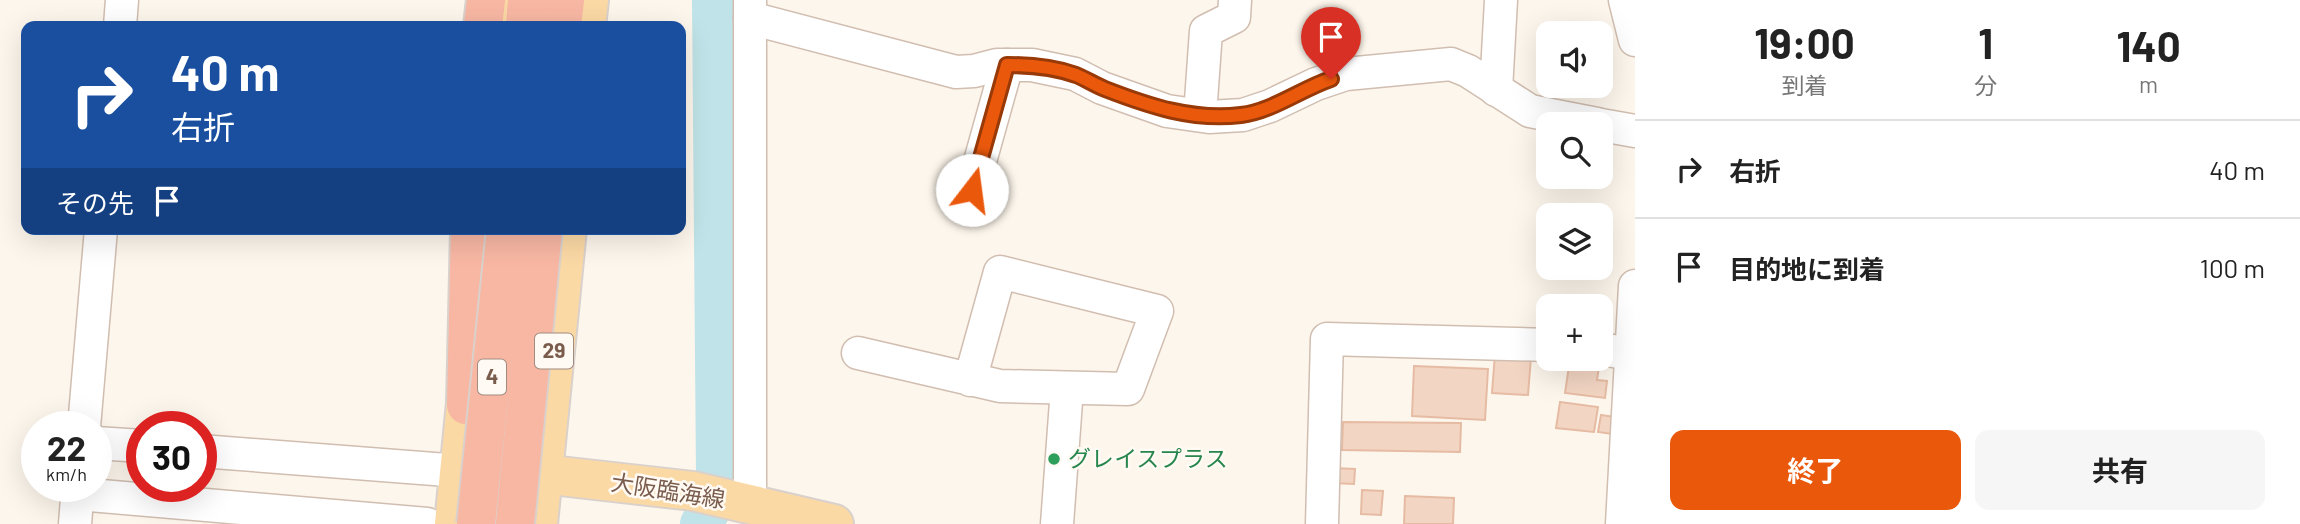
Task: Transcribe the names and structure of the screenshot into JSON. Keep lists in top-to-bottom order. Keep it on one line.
{"streets":{"highway":["4"],"main road":["29","大阪臨海線"]},"crossings":[["29","大阪臨海線"]],"places":["グレイスプラス"],"page":{"eta":["19:00","到着","1","分","140","m"],"map_buttons":"+","turn":["40 m","右折"],"list":[{"name":"右折","value":"40 m"},{"name":"目的地に到着","value":"100 m"}],"then":"その先","speed":"22 km/h","limit":"30","buttons":["終了","共有"]}}
